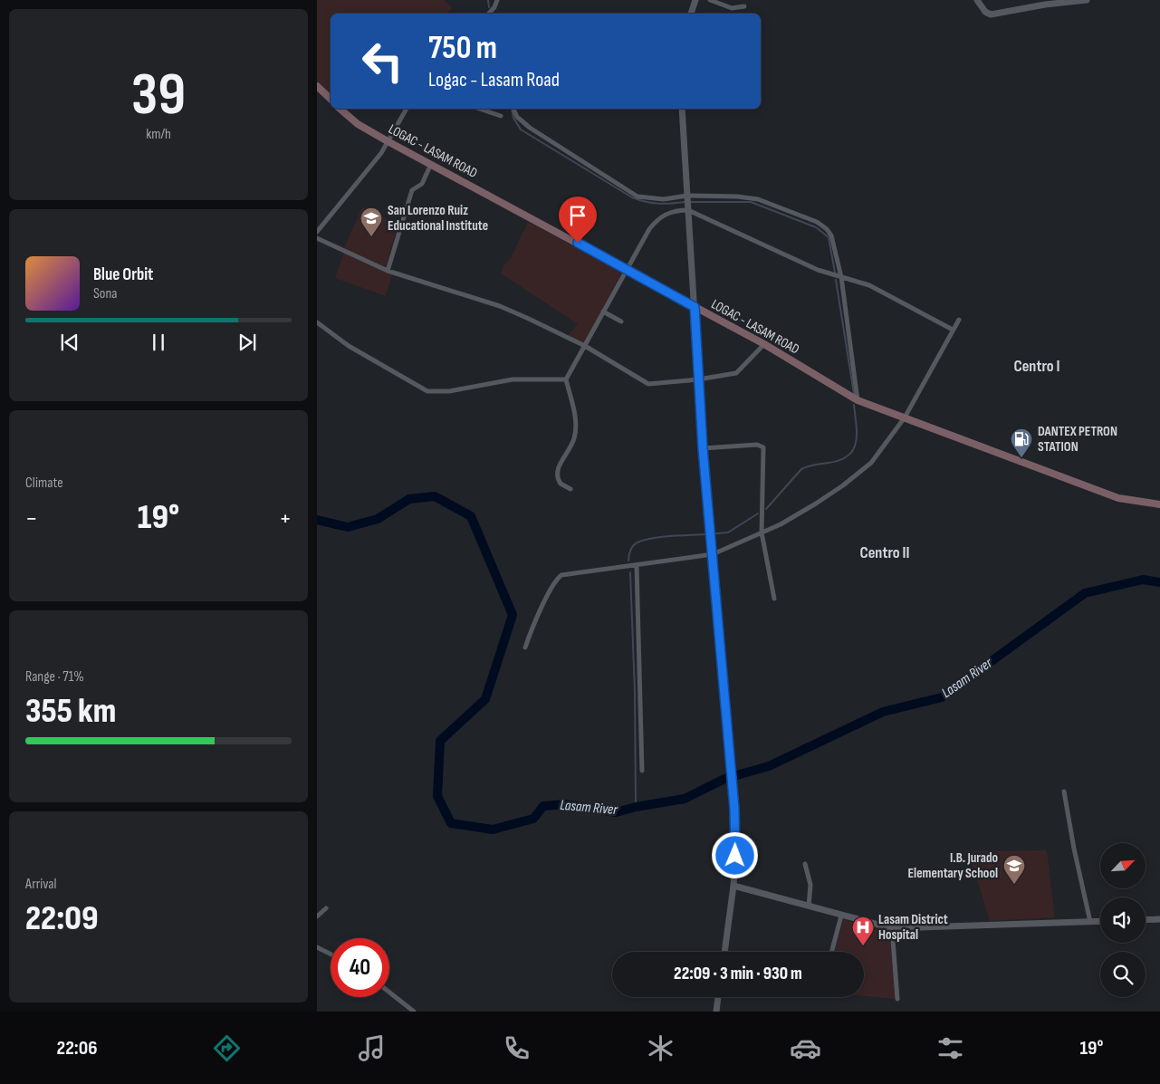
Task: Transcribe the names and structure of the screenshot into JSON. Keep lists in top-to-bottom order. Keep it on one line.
{"streets":{"main road":["LOGAC - LASAM ROAD"]},"districts":["Centro I","Centro II"],"water":["Lasam River"],"places":{"school or university":["San Lorenzo Ruiz Educational Institute","I.B. Jurado Elementary School"],"fuel station":["DANTEX PETRON STATION"],"hospital":["Lasam District Hospital"]},"north":"top right","page":{"tile":[["39","km/h"],"Climate",["Range · 71%","355 km"],["Arrival","22:09"]],"turn":["750 m","Logac - Lasam Road"],"song":["Blue Orbit","Sona"],"heat":["−","19°","+"],"limit":"40","trip":"22:09 · 3 min · 930 m","tabs":["22:06","19°"]}}
